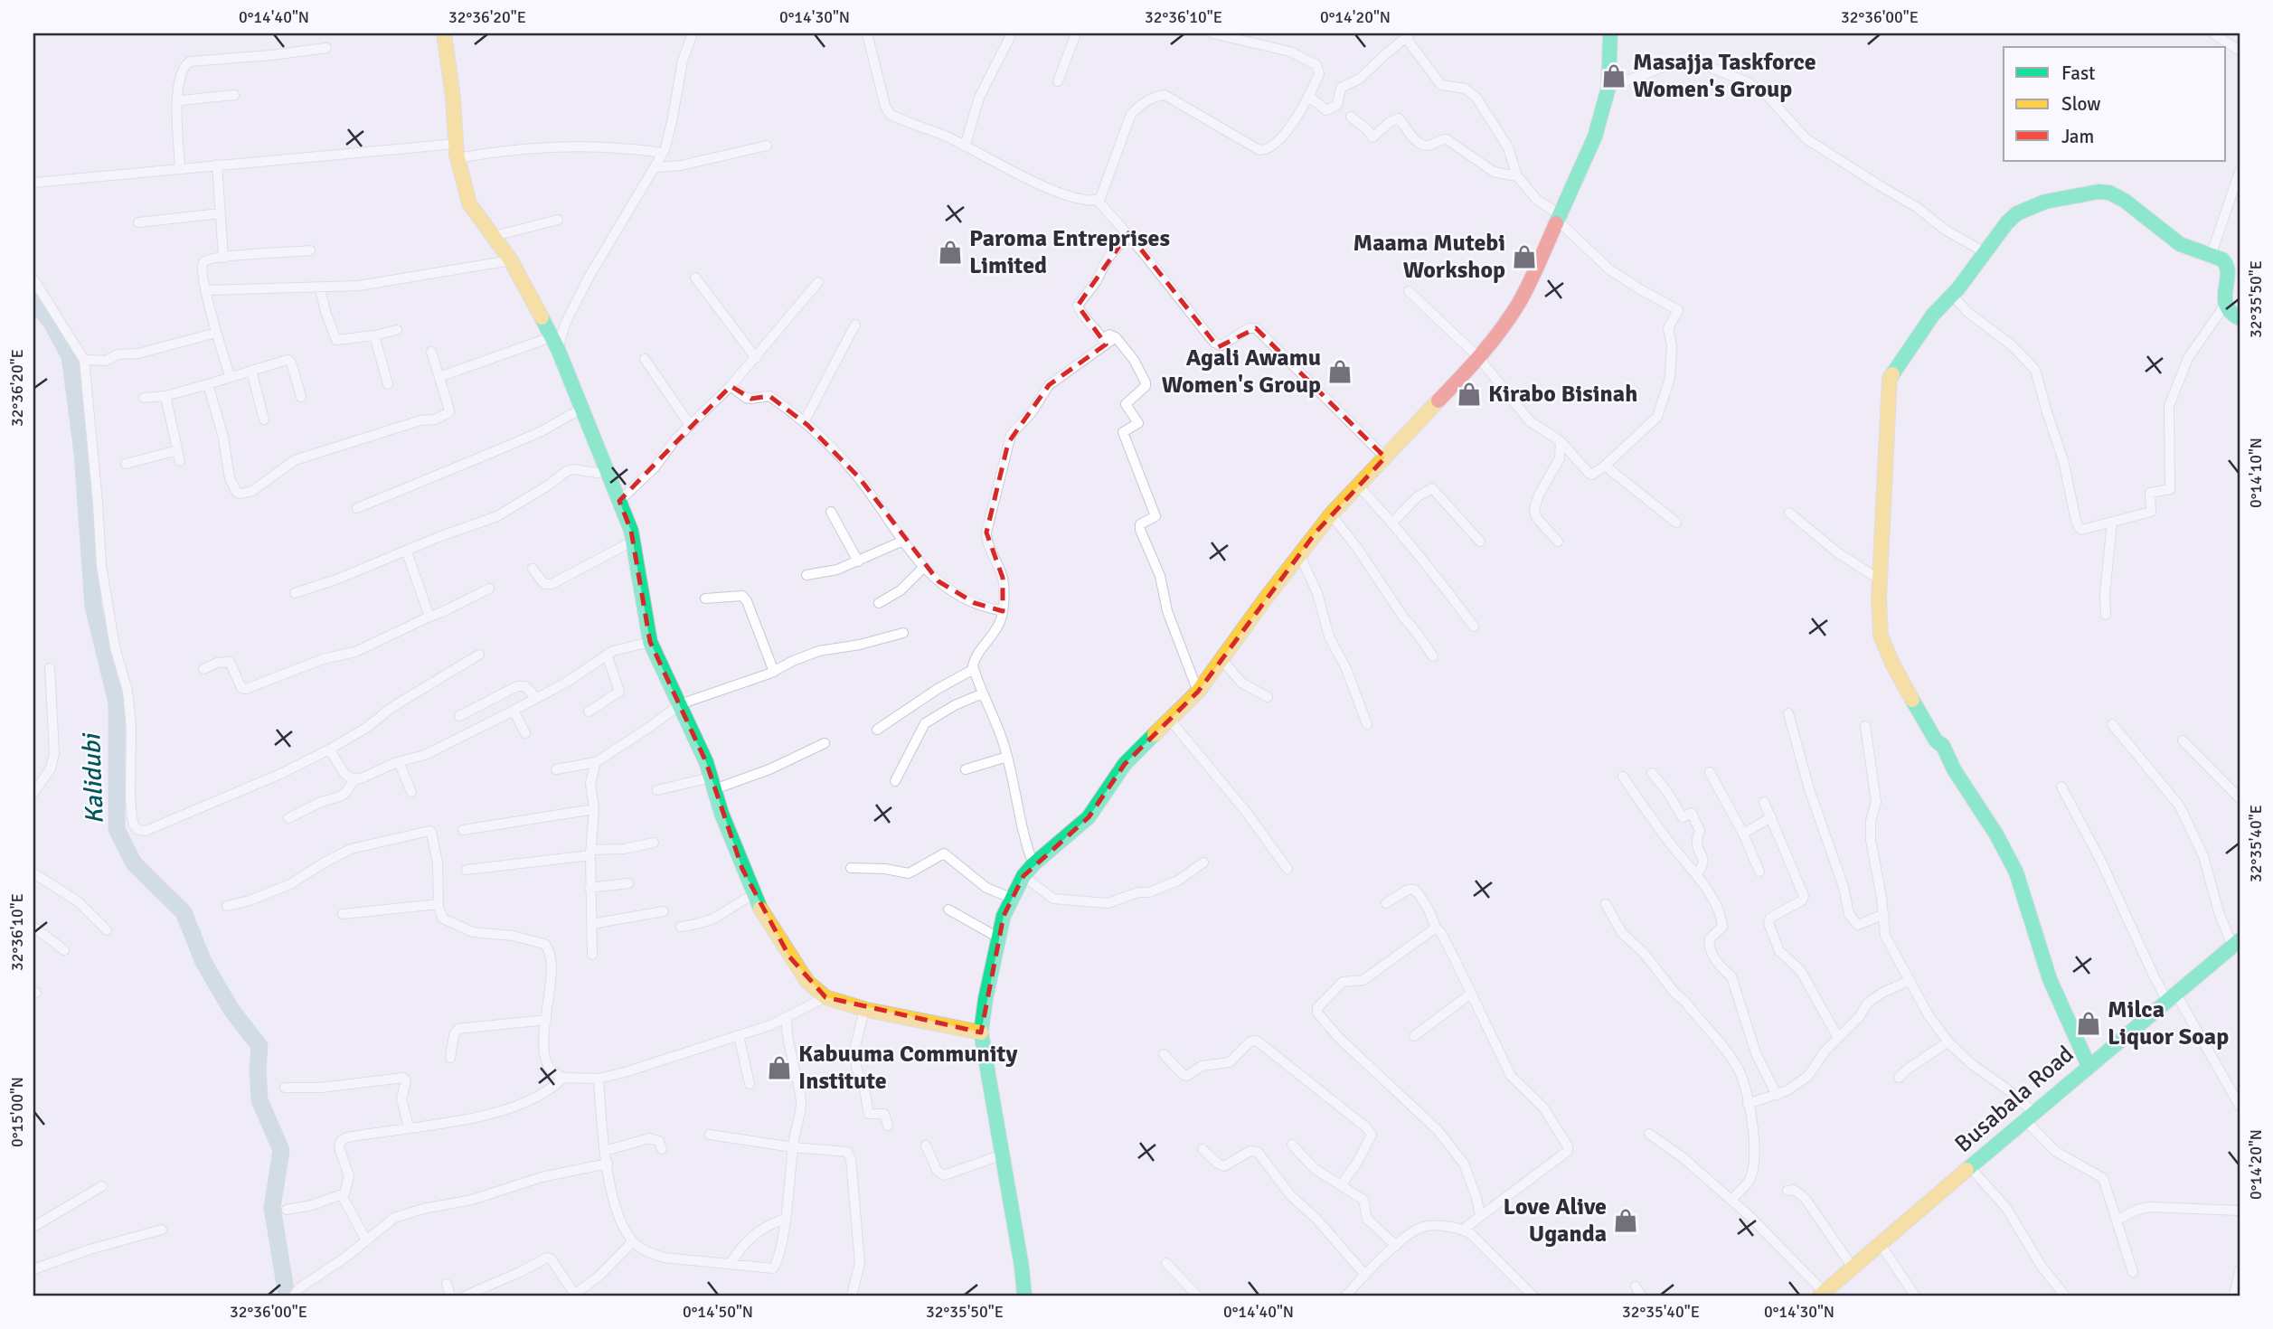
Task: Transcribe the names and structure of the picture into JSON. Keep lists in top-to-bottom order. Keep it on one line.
{"streets":{"street":["Busabala Road"]},"water":["Kalidubi"],"places":{"shop":["Masajja Taskforce Women's Group","Paroma Entreprises Limited","Maama Mutebi Workshop","Agali Awamu Women's Group","Kirabo Bisinah","Milca Liquor Soap","Kabuuma Community Institute","Love Alive Uganda"]},"legend":["Fast","Slow","Jam"],"coordinates":["0°14'40\"N","32°36'20\"E","0°14'30\"N","32°36'10\"E","0°14'20\"N","32°36'00\"E","32°35'50\"E","0°14'10\"N","32°35'40\"E","0°15'00\"N","0°14'50\"N"]}
